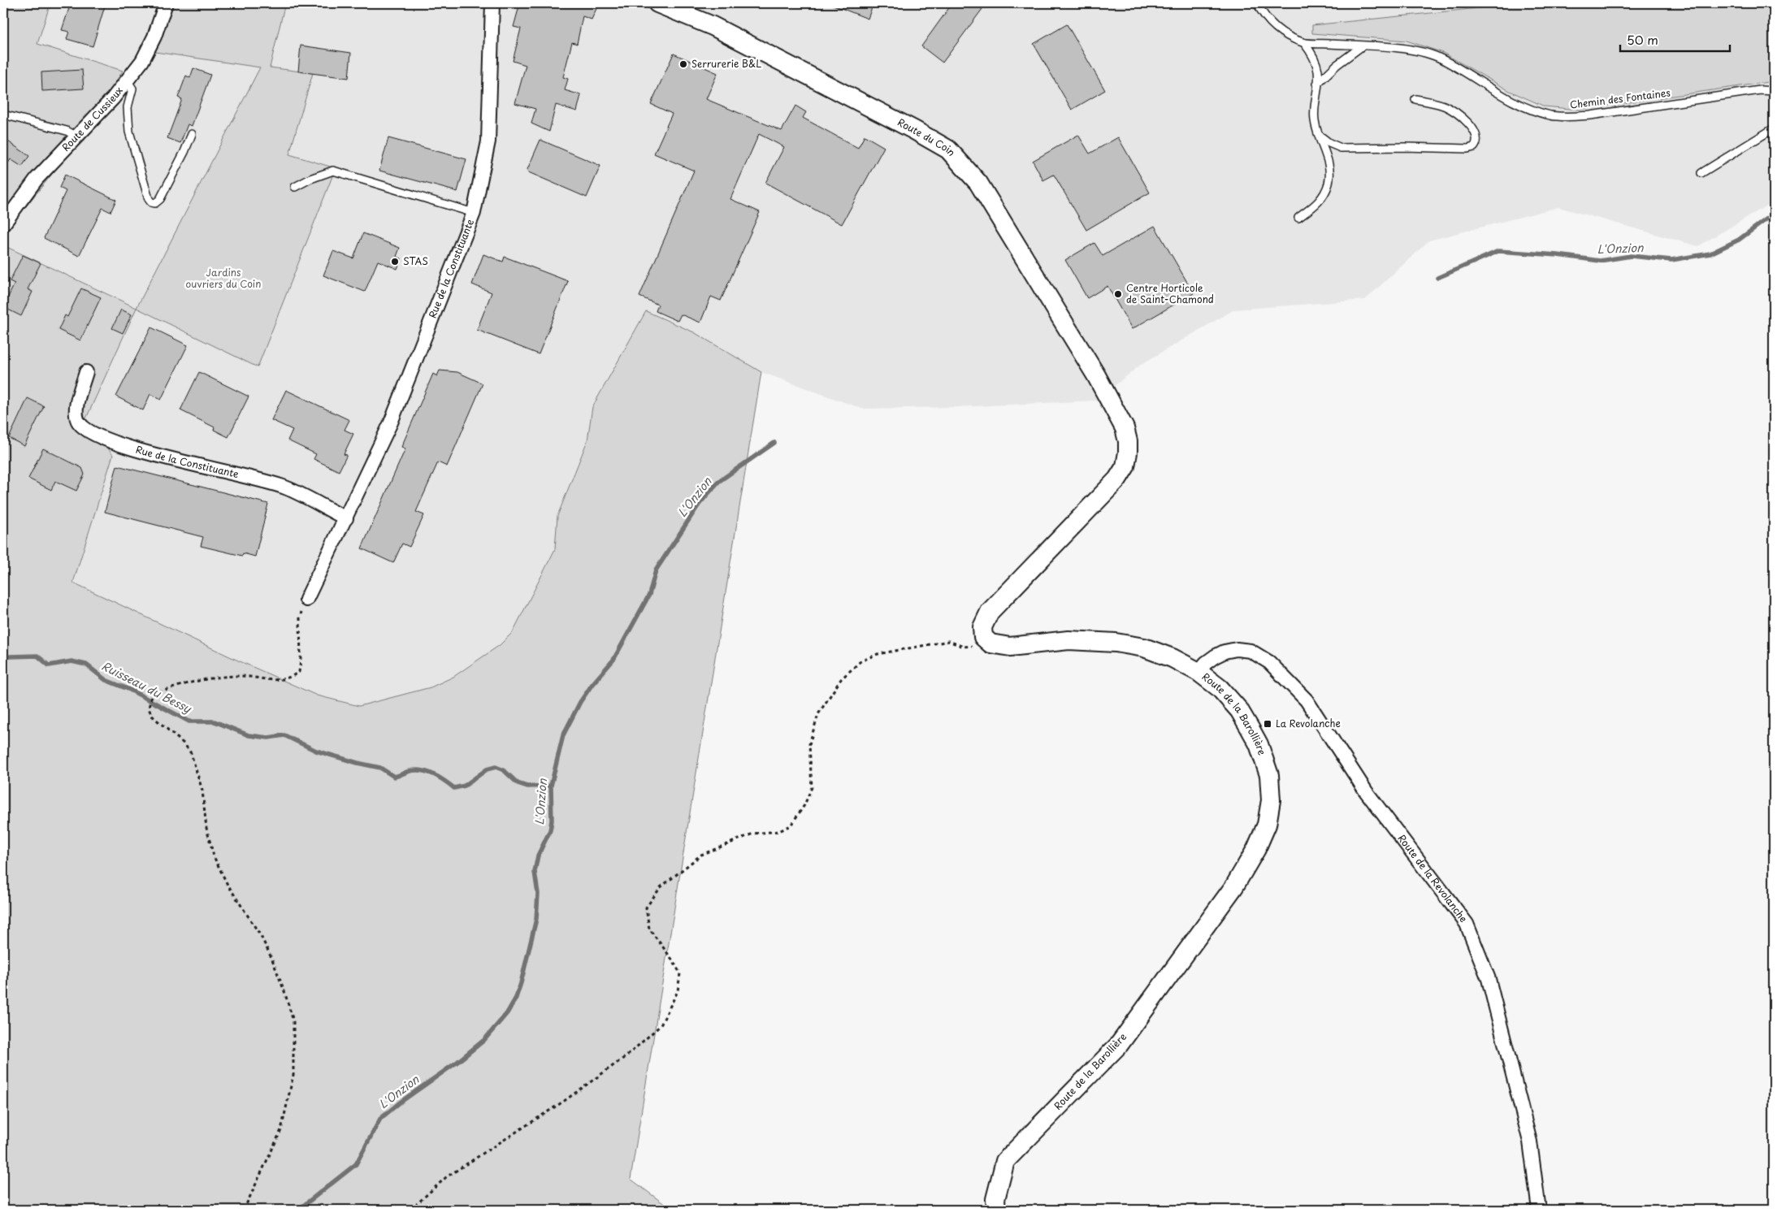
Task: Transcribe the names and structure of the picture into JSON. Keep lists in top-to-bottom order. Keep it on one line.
{"streets":{"main road":["Route du Coin","Route de la Barollière"],"street":["Route de Cussieux","Rue de la Constituante","Route de la Revolanche"],"lane":["Chemin des Fontaines"]},"crossings":[["Route du Coin","Route de la Barollière"],["Route de la Barollière","Route de la Revolanche"]],"water":["L'Onzion","Ruisseau du Bessy"],"parks":["Jardins ouvriers du Coin"],"places":{"other":["Serrurerie B&L","STAS","Centre Horticole de Saint-Chamond"],"transit":["La Revolanche"]},"scale_bar":"50 m"}
